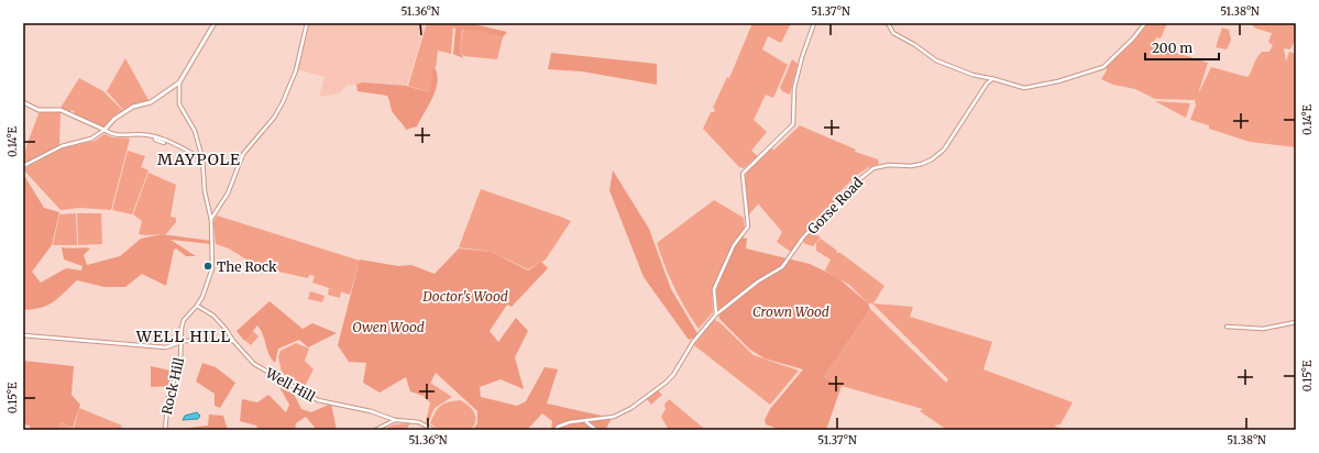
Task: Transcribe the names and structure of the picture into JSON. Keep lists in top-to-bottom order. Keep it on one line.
{"streets":{"street":["Gorse Road","Well Hill","Rock Hill"]},"crossings":[["Well Hill","Rock Hill"]],"districts":["MAYPOLE","WELL HILL"],"parks":["Doctor's Wood","Crown Wood","Owen Wood"],"places":["The Rock"],"scale_bar":"200 m","coordinates":["51.36°N","51.37°N","51.38°N","0.14°E","0.15°E"]}
